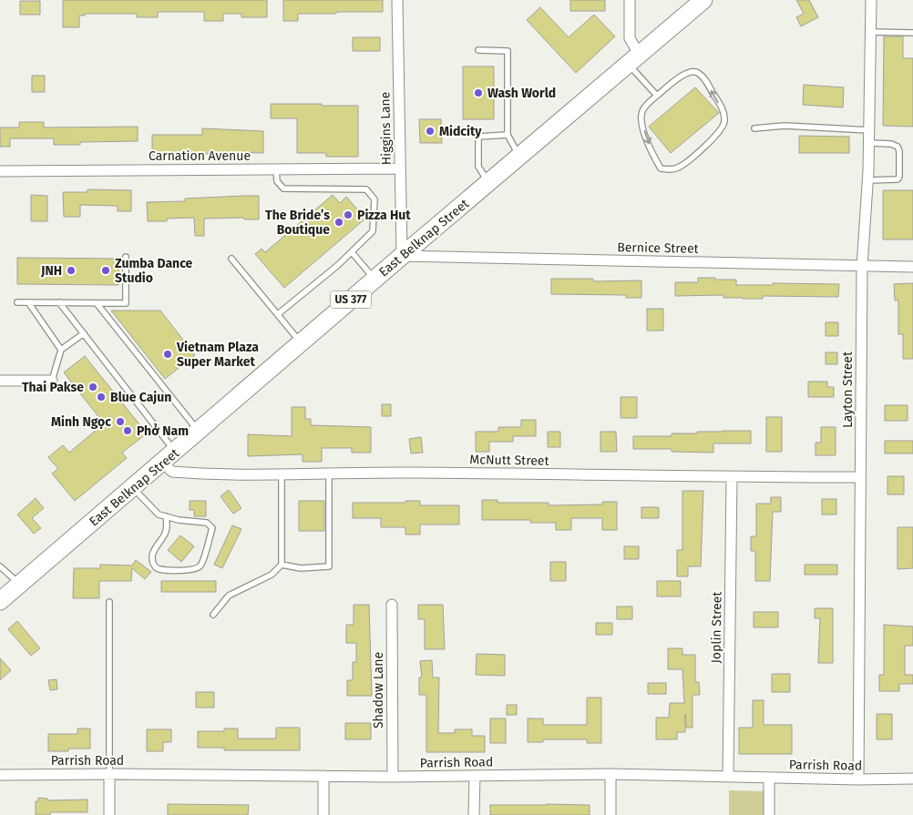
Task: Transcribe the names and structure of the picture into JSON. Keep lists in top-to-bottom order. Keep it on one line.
{"streets":{"main road":["East Belknap Street","US 377"],"street":["Higgins Lane","Carnation Avenue","Bernice Street","Layton Street","McNutt Street","Joplin Street","Shadow Lane","Parrish Road"]},"crossings":[["Higgins Lane","Carnation Avenue"],["Higgins Lane","East Belknap Street"],["Higgins Lane","Bernice Street"],["East Belknap Street","Bernice Street"],["East Belknap Street","McNutt Street"],["Bernice Street","Layton Street"],["Layton Street","McNutt Street"],["Layton Street","Parrish Road"],["McNutt Street","Joplin Street"],["Joplin Street","Parrish Road"],["Shadow Lane","Parrish Road"]],"places":["Wash World","Midcity","Pizza Hut","The Bride’s Boutique","JNH","Zumba Dance Studio","Vietnam Plaza Super Market","Thai Pakse","Blue Cajun","Minh Ngọc","Phở Nam"]}
